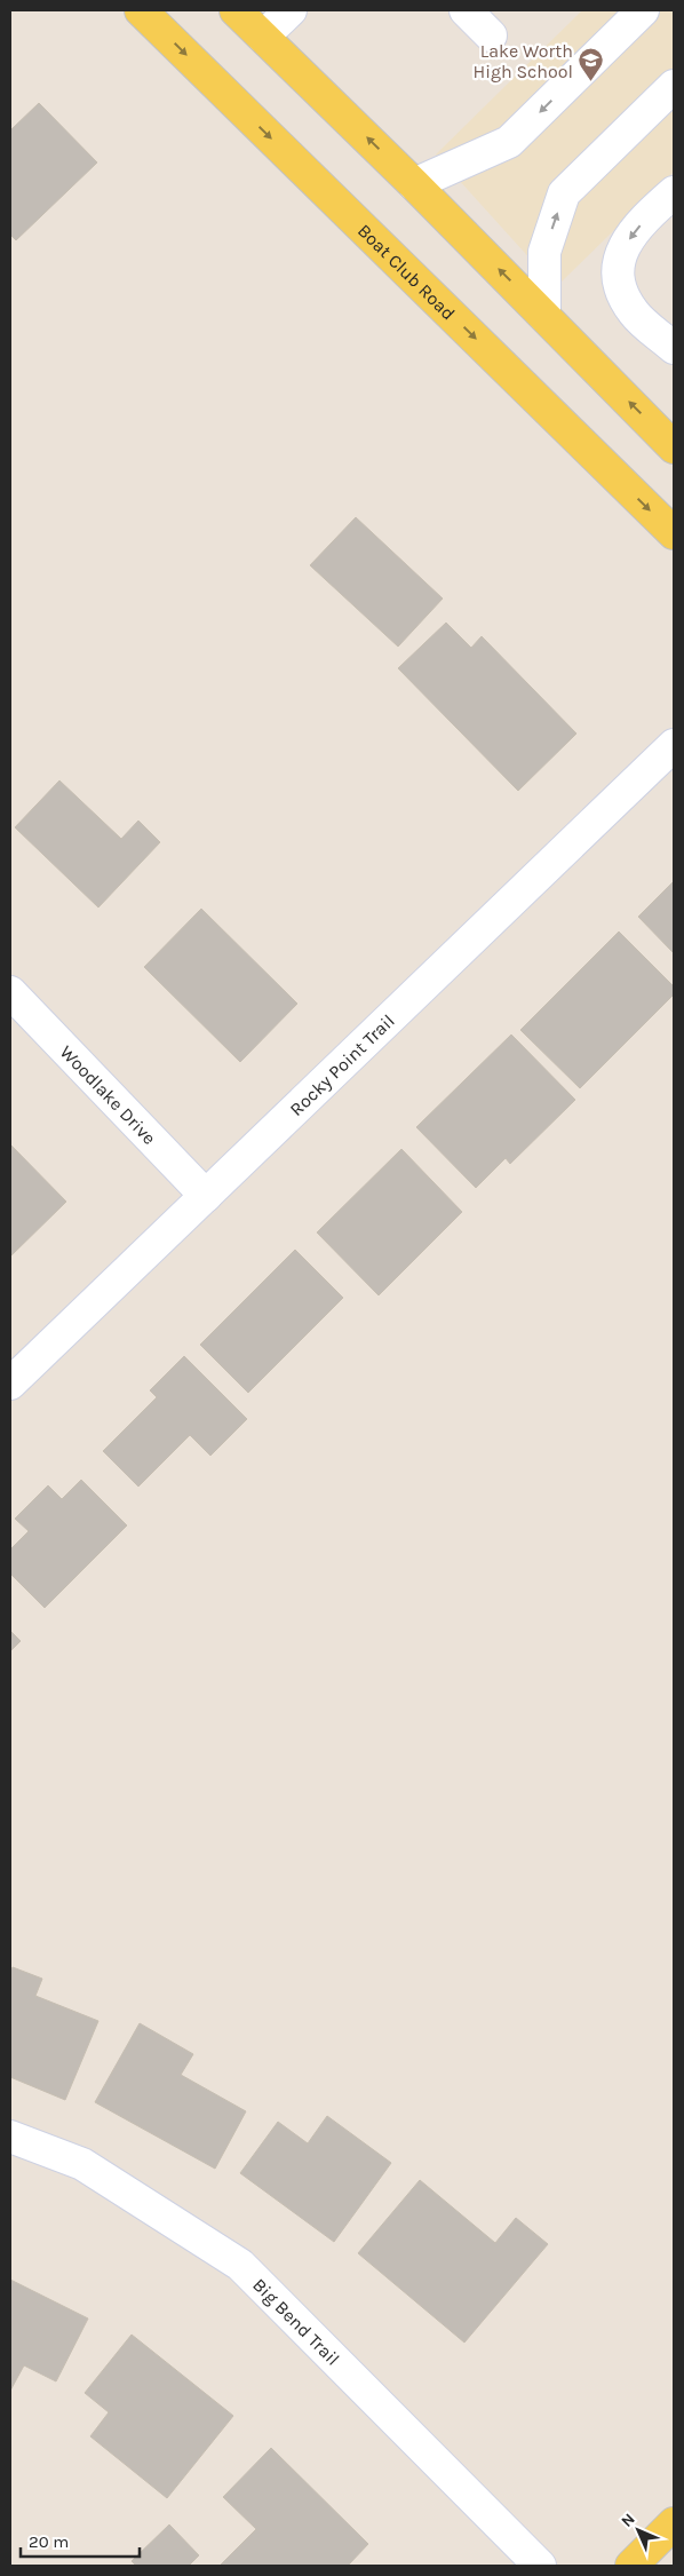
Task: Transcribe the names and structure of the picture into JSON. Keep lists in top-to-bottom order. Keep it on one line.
{"streets":{"main road":["Boat Club Road"],"street":["Rocky Point Trail","Woodlake Drive","Big Bend Trail"]},"crossings":[["Rocky Point Trail","Woodlake Drive"]],"places":{"school or university":["Lake Worth High School"]},"scale_bar":"20 m","north":"top left"}
